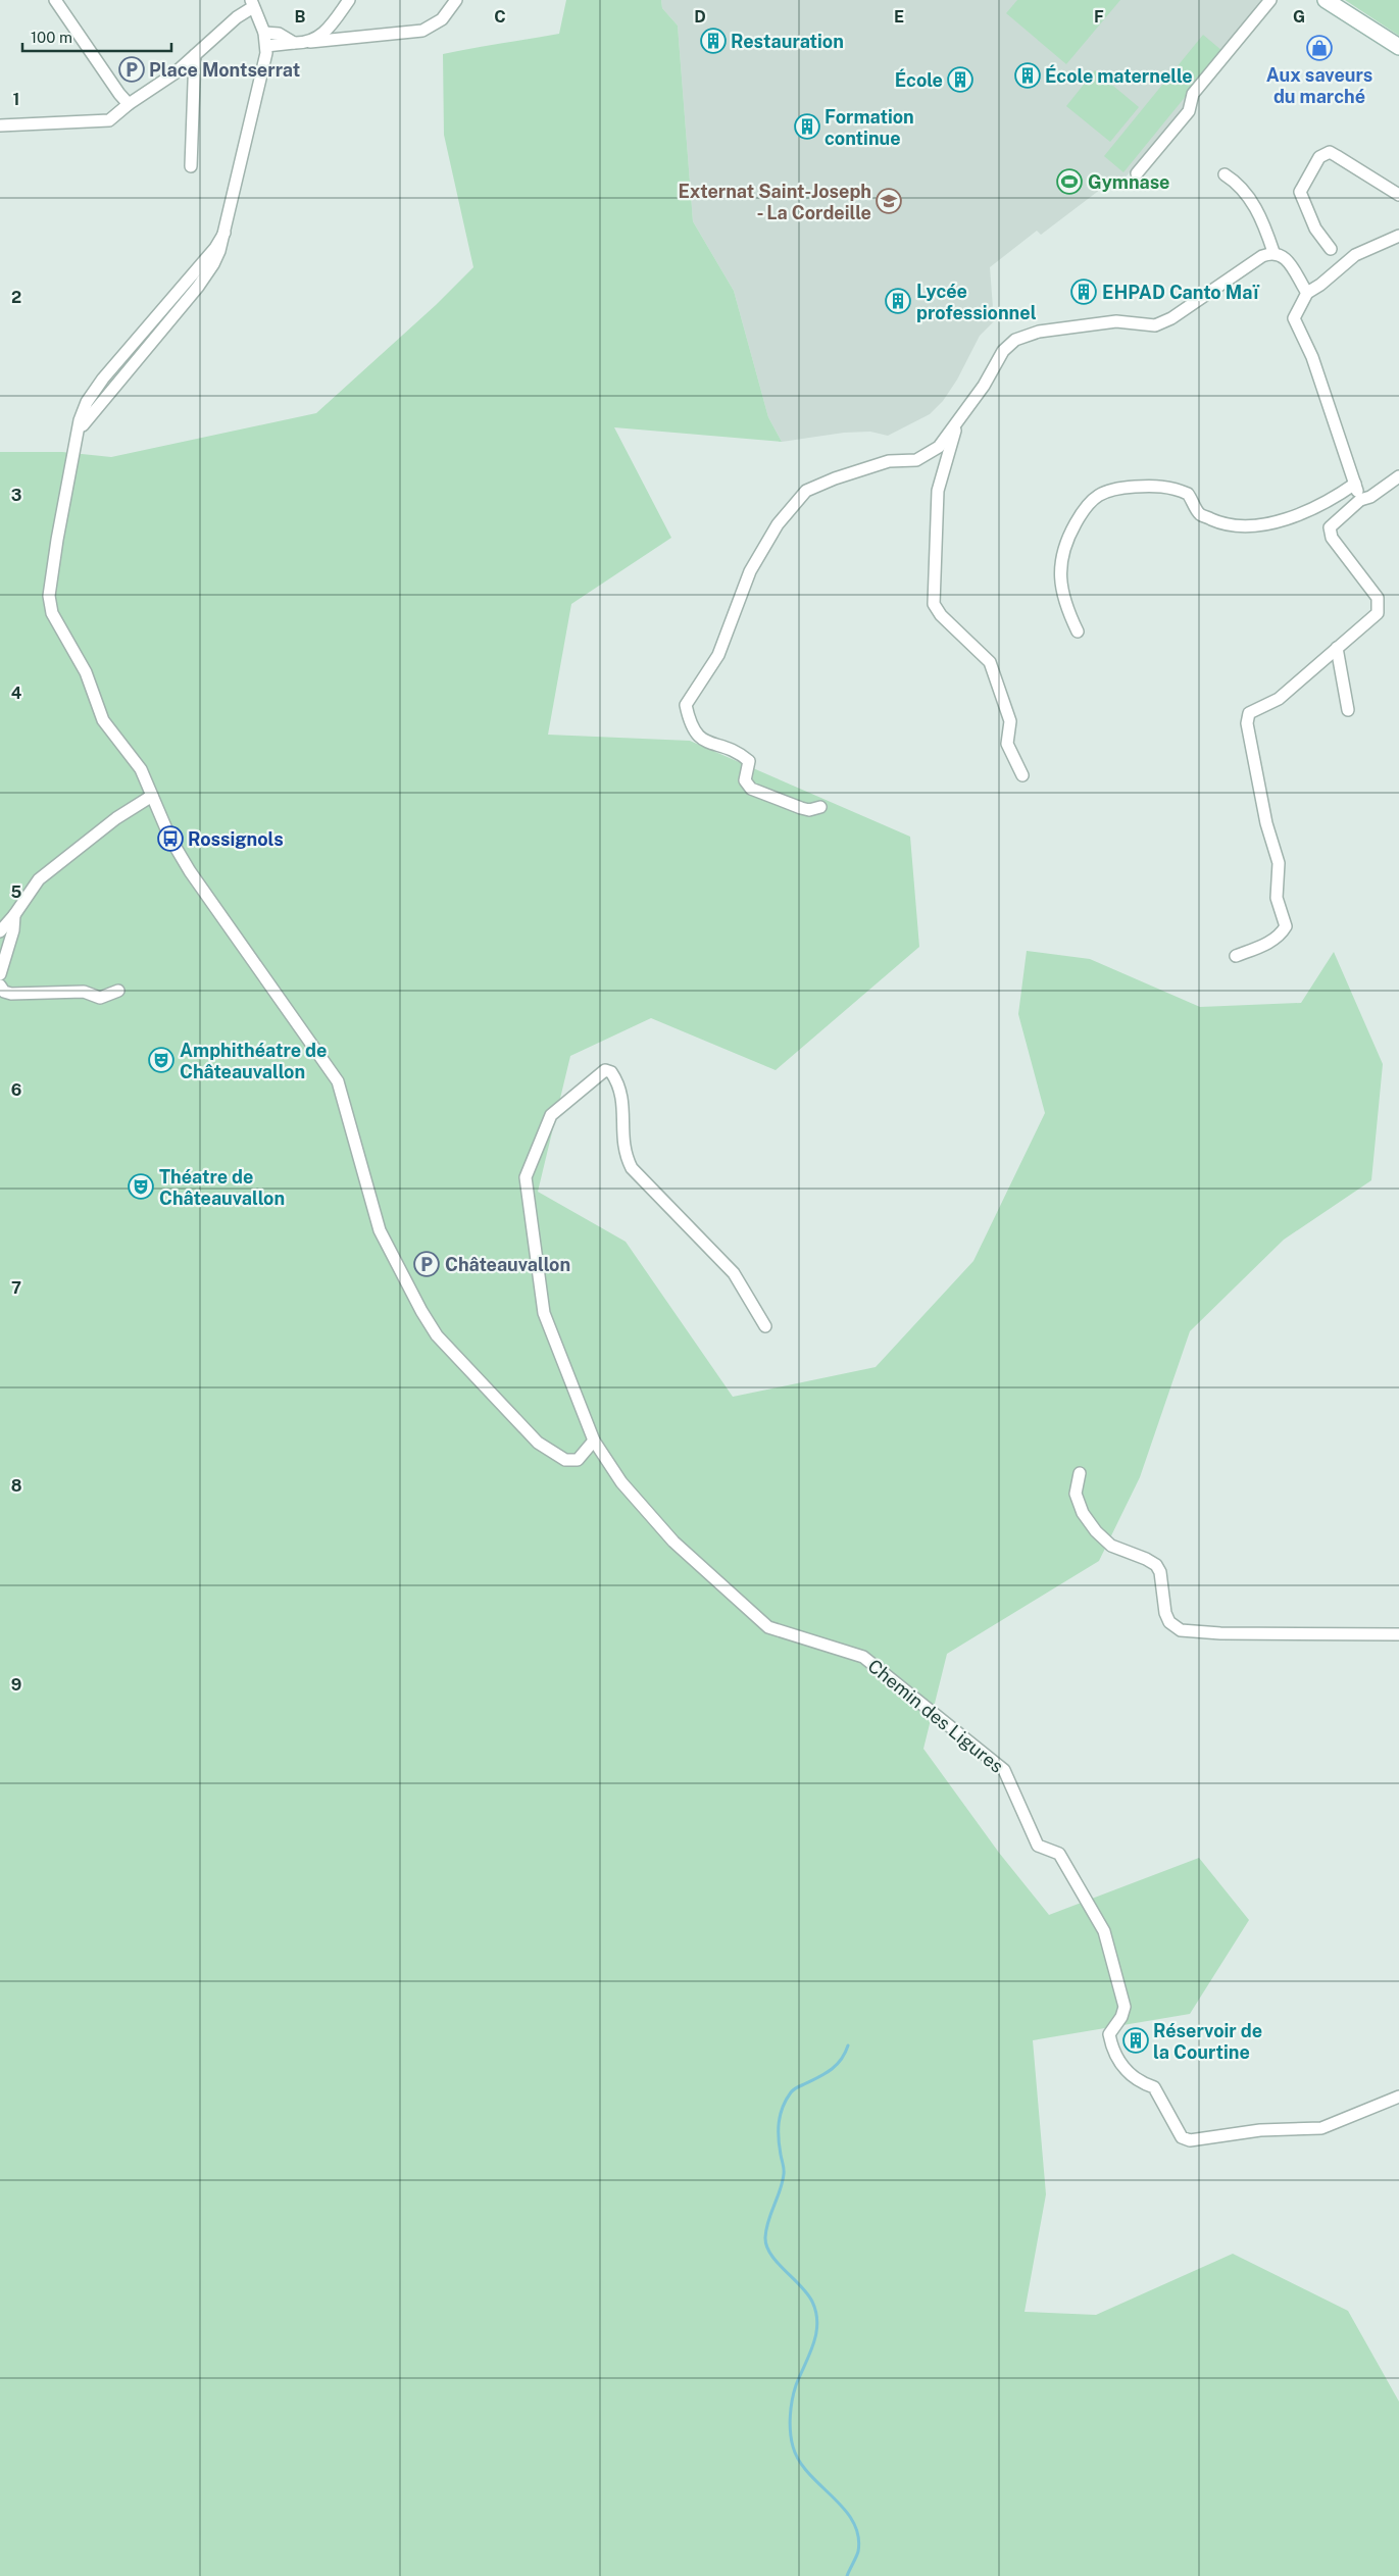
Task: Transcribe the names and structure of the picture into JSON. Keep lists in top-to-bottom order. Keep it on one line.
{"streets":{"street":["Chemin des Ligures"]},"places":{"building":["Restauration","École maternelle","École","Formation continue","EHPAD Canto Maï","Lycée professionnel","Réservoir de la Courtine"],"shop":["Aux saveurs du marché"],"parking":["Place Montserrat","Châteauvallon"],"sports":["Gymnase"],"school or university":["Externat Saint-Joseph - La Cordeille"],"bus stop":["Rossignols"],"theatre":["Amphithéatre de Châteauvallon","Théatre de Châteauvallon"]},"scale_bar":"100 m","grid":{"columns":["B","C","D","E","F","G"],"rows":["1","2","3","4","5","6","7","8","9"]}}
